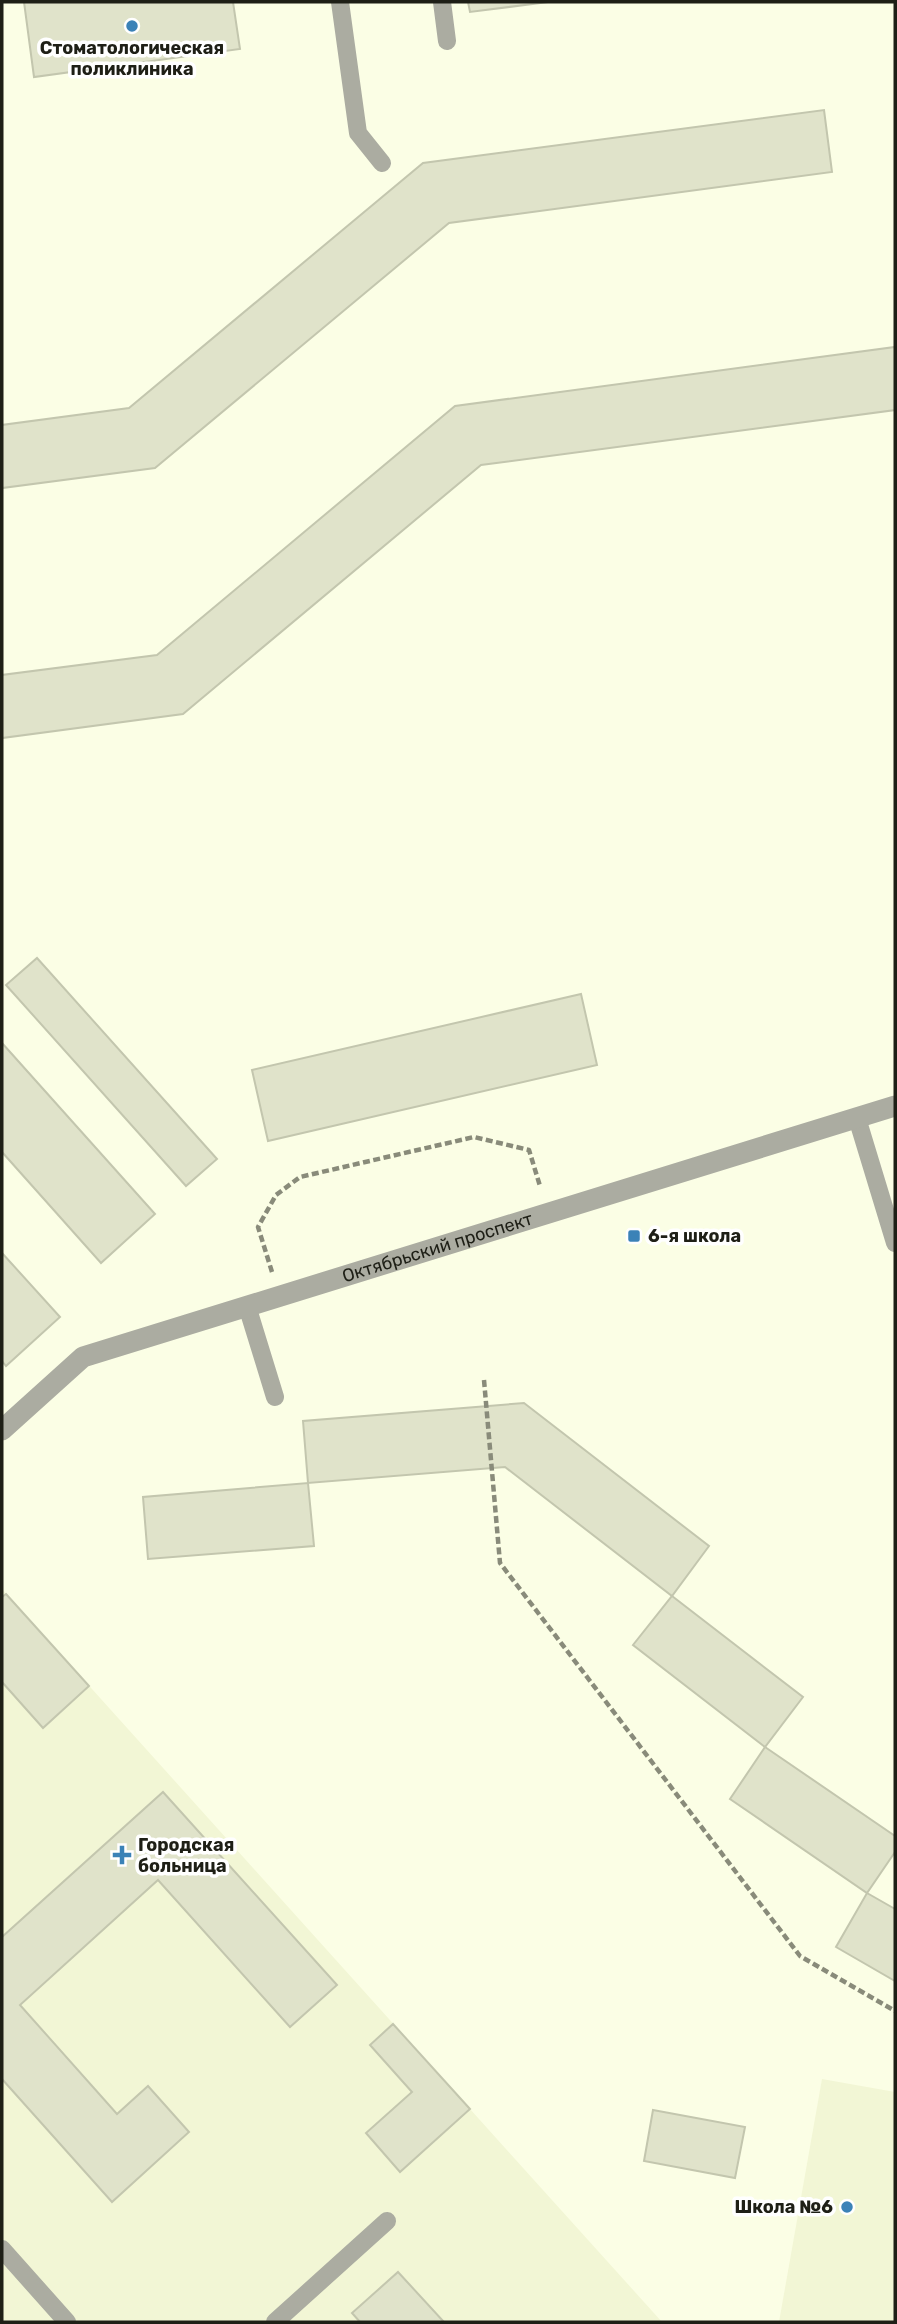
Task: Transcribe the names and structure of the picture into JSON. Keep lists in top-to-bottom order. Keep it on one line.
{"streets":{"street":["Октябрьский проспект"]},"places":{"other":["Стоматологическая поликлиника","Школа №6"],"transit":["6-я школа"],"health":["Городская больница"]}}
